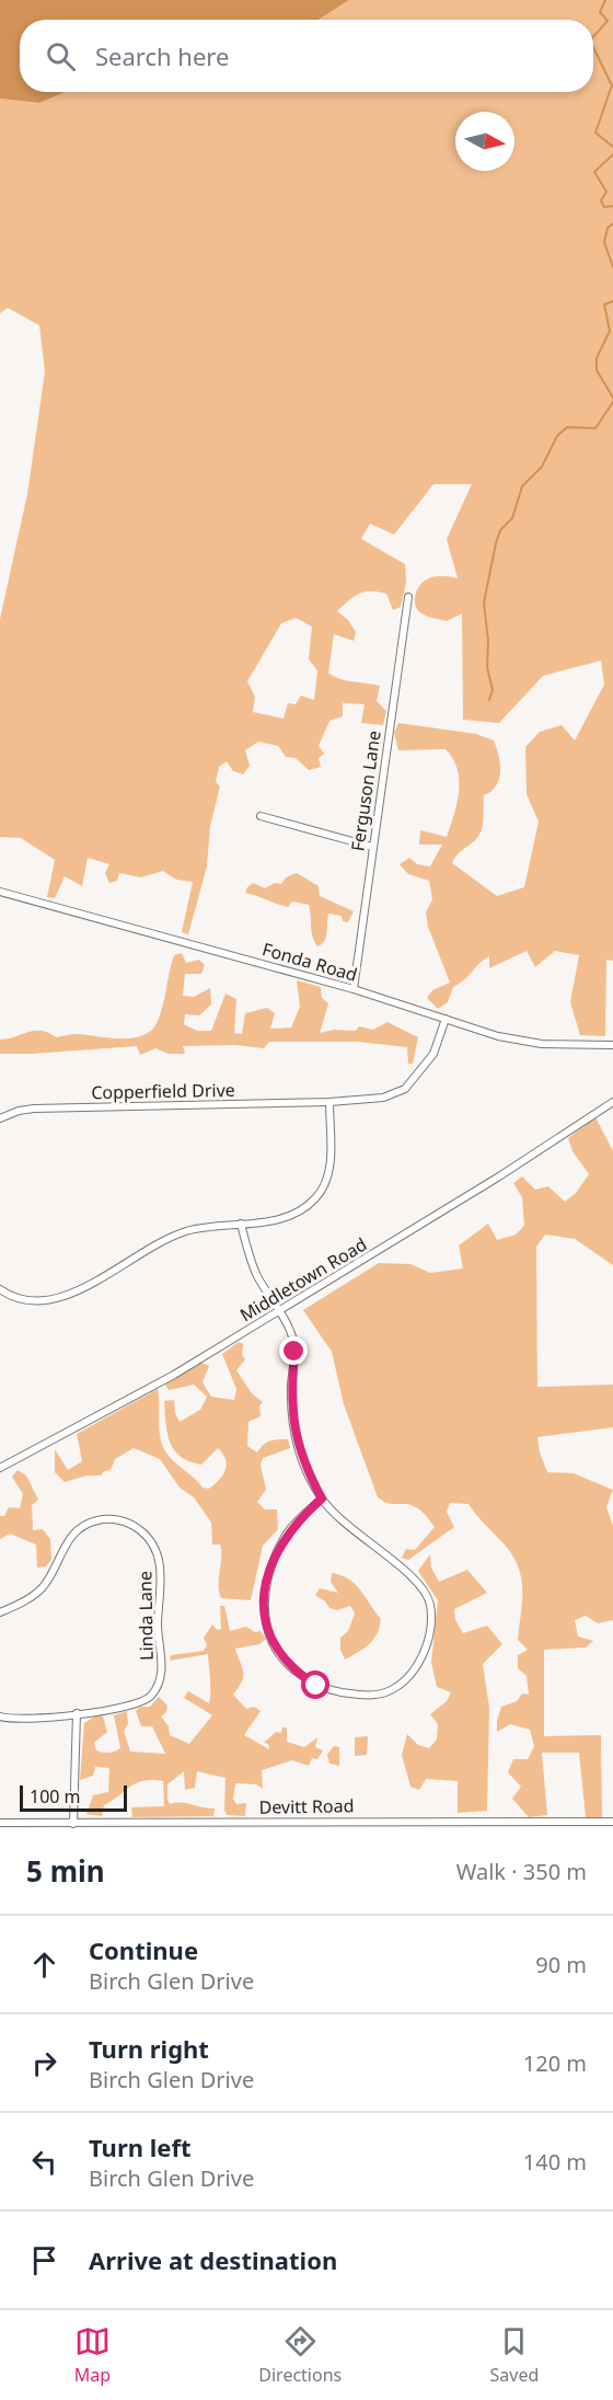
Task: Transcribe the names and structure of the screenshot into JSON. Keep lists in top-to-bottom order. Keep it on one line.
{"streets":{"street":["Ferguson Lane","Fonda Road","Copperfield Drive","Middletown Road","Linda Lane","Devitt Road"]},"crossings":[["Ferguson Lane","Fonda Road"],["Fonda Road","Copperfield Drive"]],"scale_bar":"100 m","north":"right","page":{"search":"Search here","scale":"100 m","heading":["5 min","Walk · 350 m"],"list":[["Continue","Birch Glen Drive","90 m"],["Turn right","Birch Glen Drive","120 m"],["Turn left","Birch Glen Drive","140 m"],"Arrive at destination"],"nav":["Map","Directions","Saved"]}}
